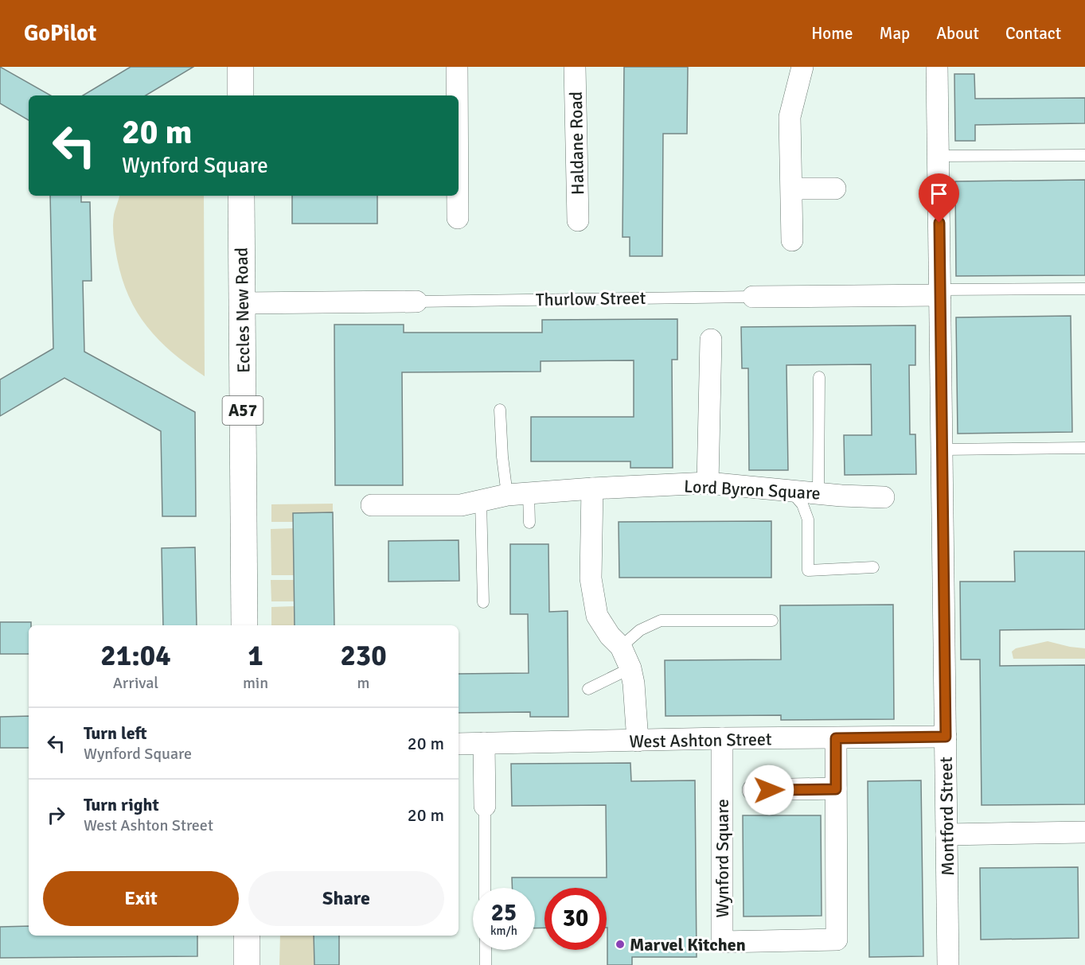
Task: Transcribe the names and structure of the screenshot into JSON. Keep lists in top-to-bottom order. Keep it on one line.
{"streets":{"main road":["Eccles New Road","A57"],"street":["Haldane Road","Thurlow Street","Lord Byron Square","West Ashton Street","Montford Street","Wynford Square"]},"crossings":[["Thurlow Street","Eccles New Road"],["Thurlow Street","Montford Street"],["West Ashton Street","Montford Street"],["West Ashton Street","Wynford Square"]],"places":["Marvel Kitchen"],"page":{"header":"GoPilot","nav":["Home","Map","About","Contact"],"turn":["20 m","Wynford Square"],"eta":["21:04","Arrival","1","min","230","m"],"list":[{"name":"Turn left","note":"Wynford Square","value":"20 m"},{"name":"Turn right","note":"West Ashton Street","value":"20 m"}],"buttons":["Exit","Share"],"speed":"25 km/h","limit":"30"}}
